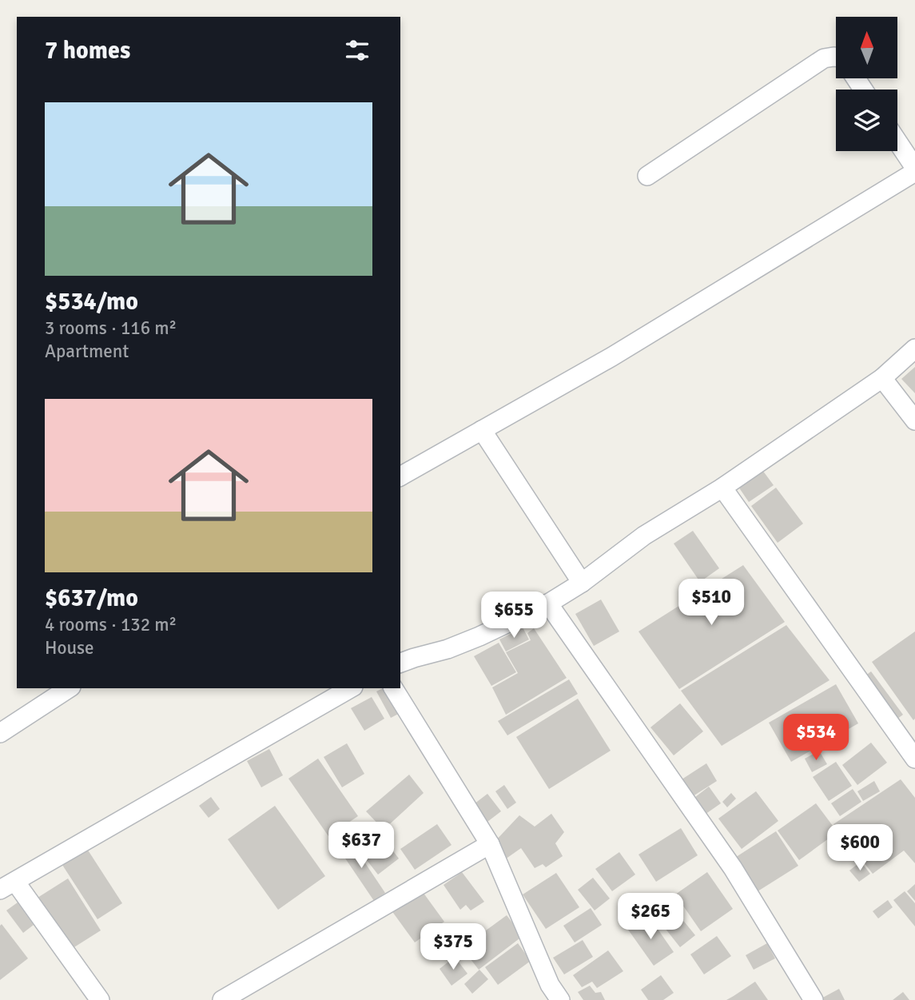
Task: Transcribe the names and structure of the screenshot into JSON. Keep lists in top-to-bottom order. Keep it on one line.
{"north":"top","page":{"heading":"7 homes","list":[{"name":"$534/mo","note":"3 rooms · 116 m² · Apartment"},{"name":"$637/mo","note":"4 rooms · 132 m² · House"}],"price":["$510","$655","$534","$637","$600","$265","$375"]}}
